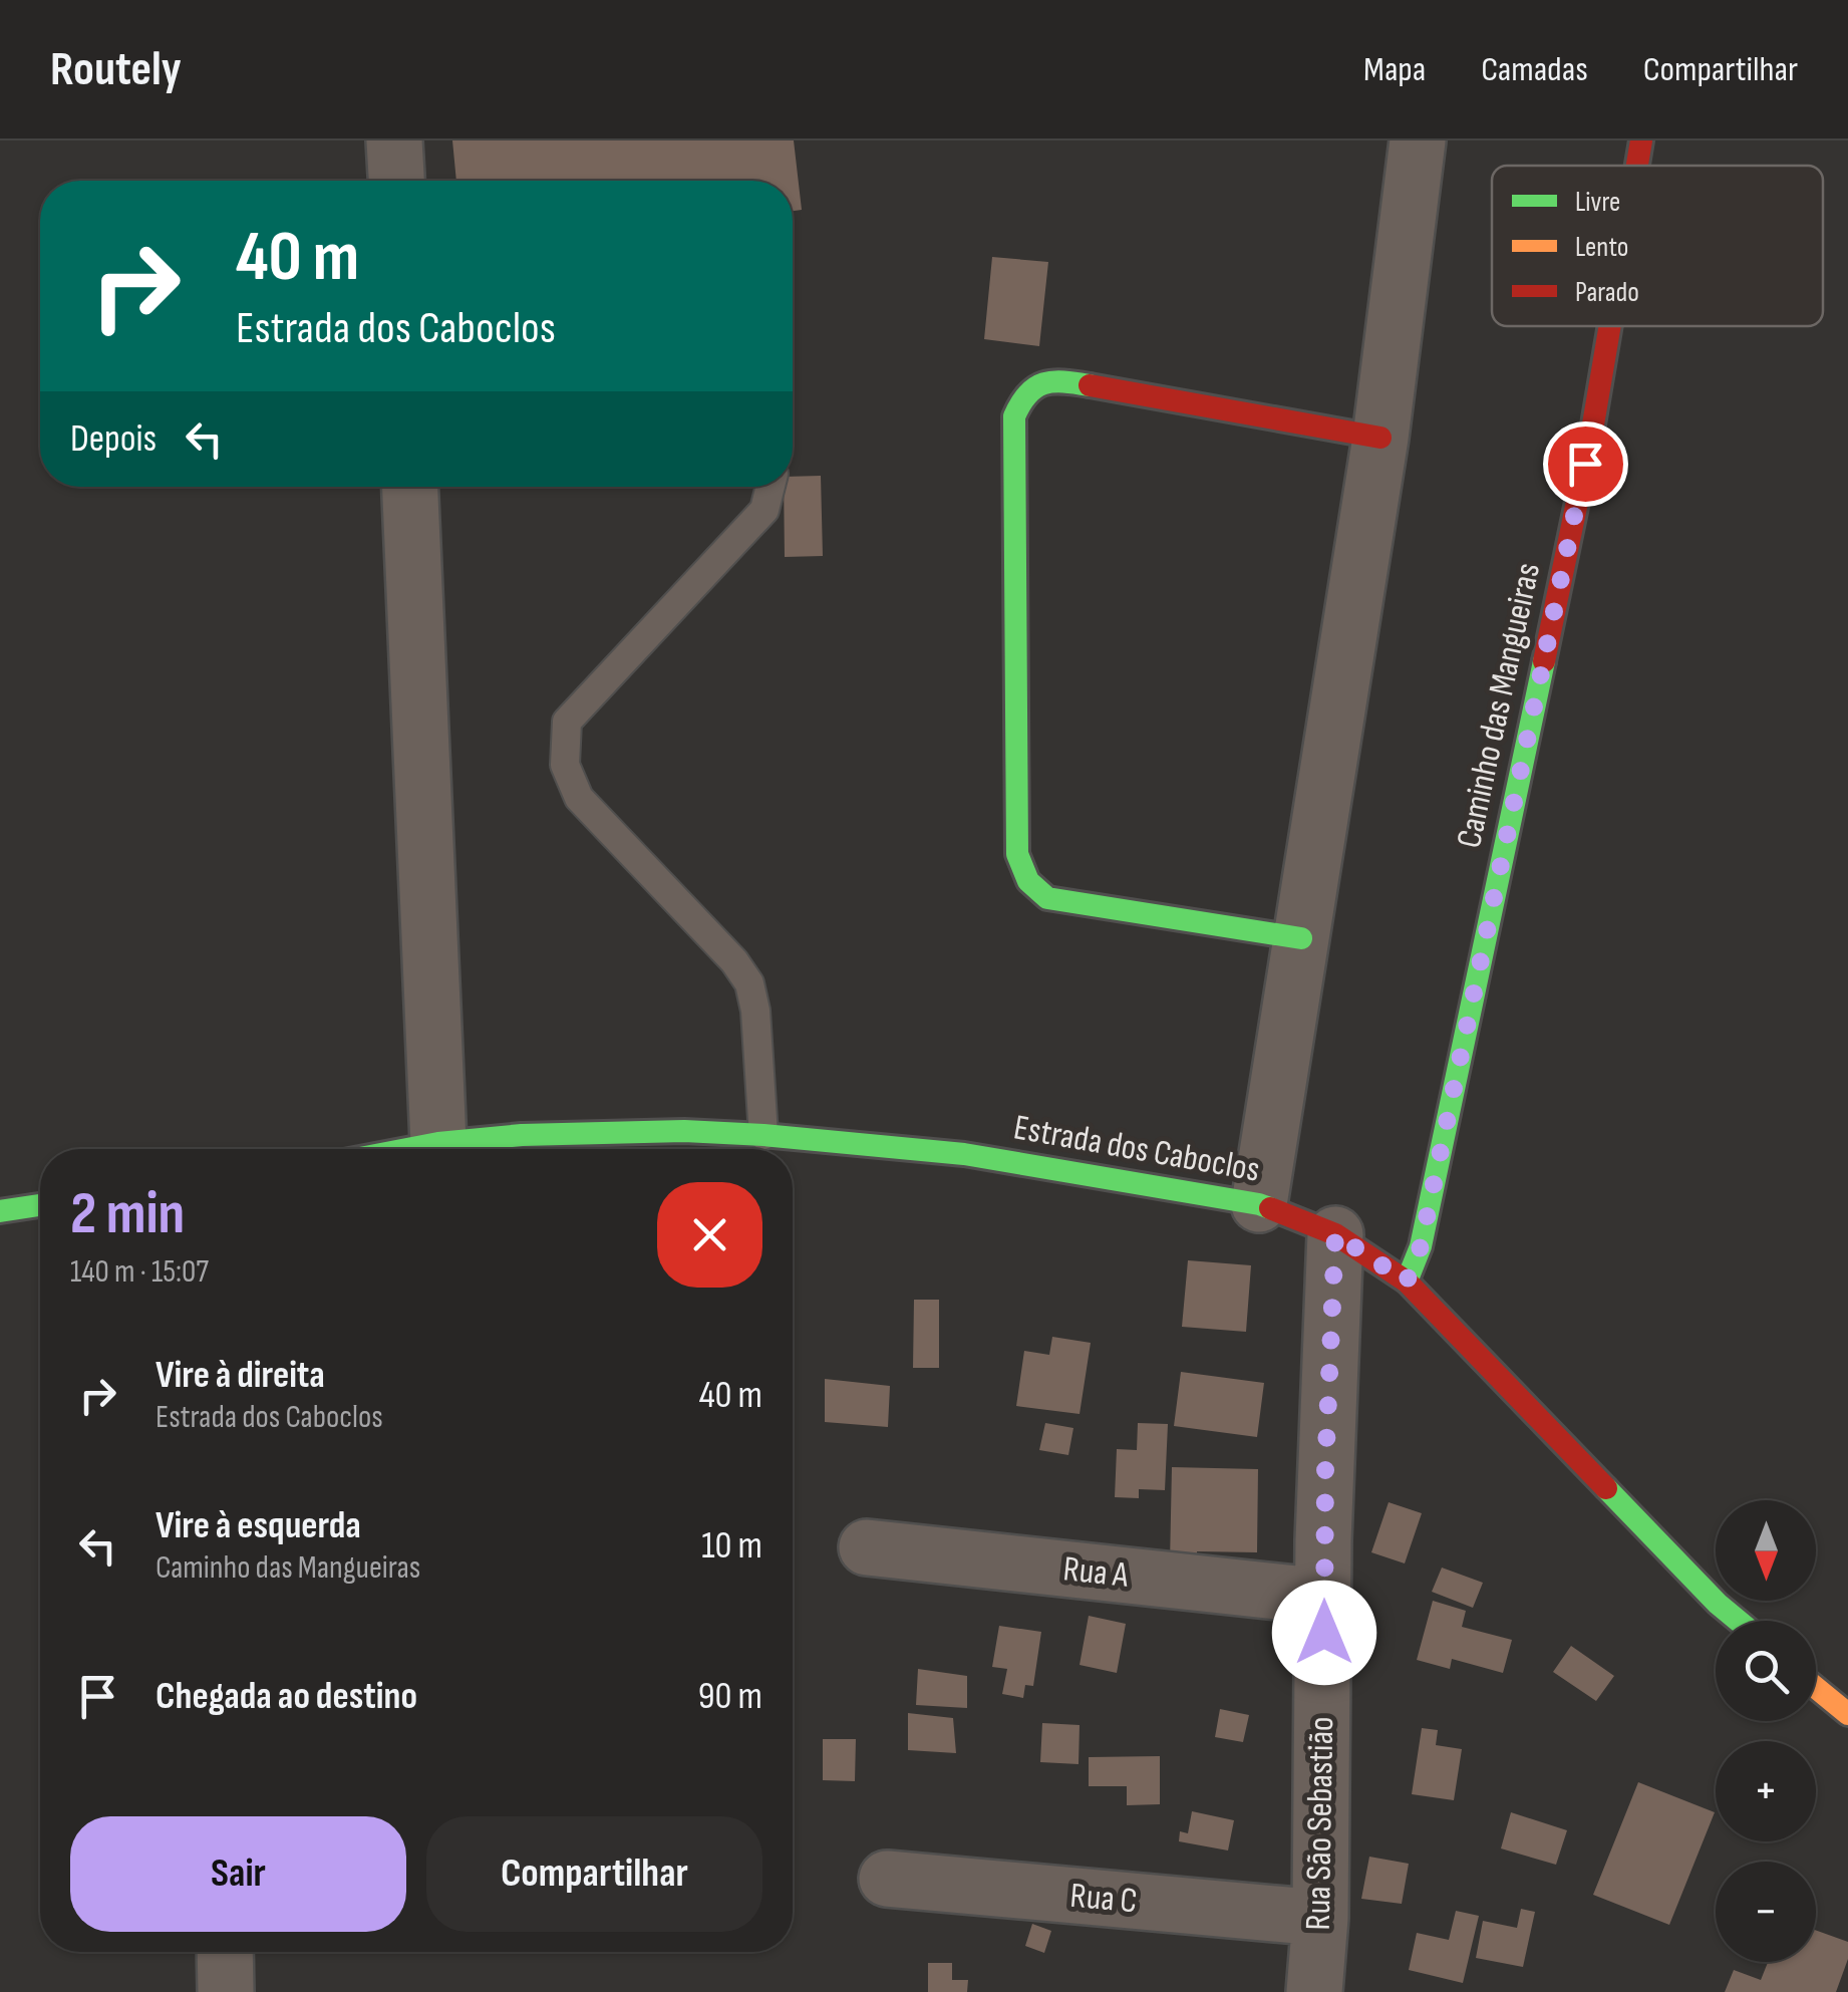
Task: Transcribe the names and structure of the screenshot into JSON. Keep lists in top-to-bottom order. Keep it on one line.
{"streets":{"street":["Caminho das Mangueiras","Estrada dos Caboclos","Rua A","Rua São Sebastião","Rua C"]},"crossings":[["Caminho das Mangueiras","Estrada dos Caboclos"],["Estrada dos Caboclos","Rua São Sebastião"],["Rua A","Rua São Sebastião"],["Rua São Sebastião","Rua C"]],"legend":["Livre","Lento","Parado"],"north":"bottom","page":{"header":"Routely","nav":["Mapa","Camadas","Compartilhar"],"turn":["40 m","Estrada dos Caboclos"],"then":"Depois","heading":["2 min","140 m · 15:07"],"list":[{"name":"Vire à direita","note":"Estrada dos Caboclos","value":"40 m"},{"name":"Vire à esquerda","note":"Caminho das Mangueiras","value":"10 m"},{"name":"Chegada ao destino","value":"90 m"}],"map_buttons":["+","−"],"buttons":["Sair","Compartilhar"]}}
